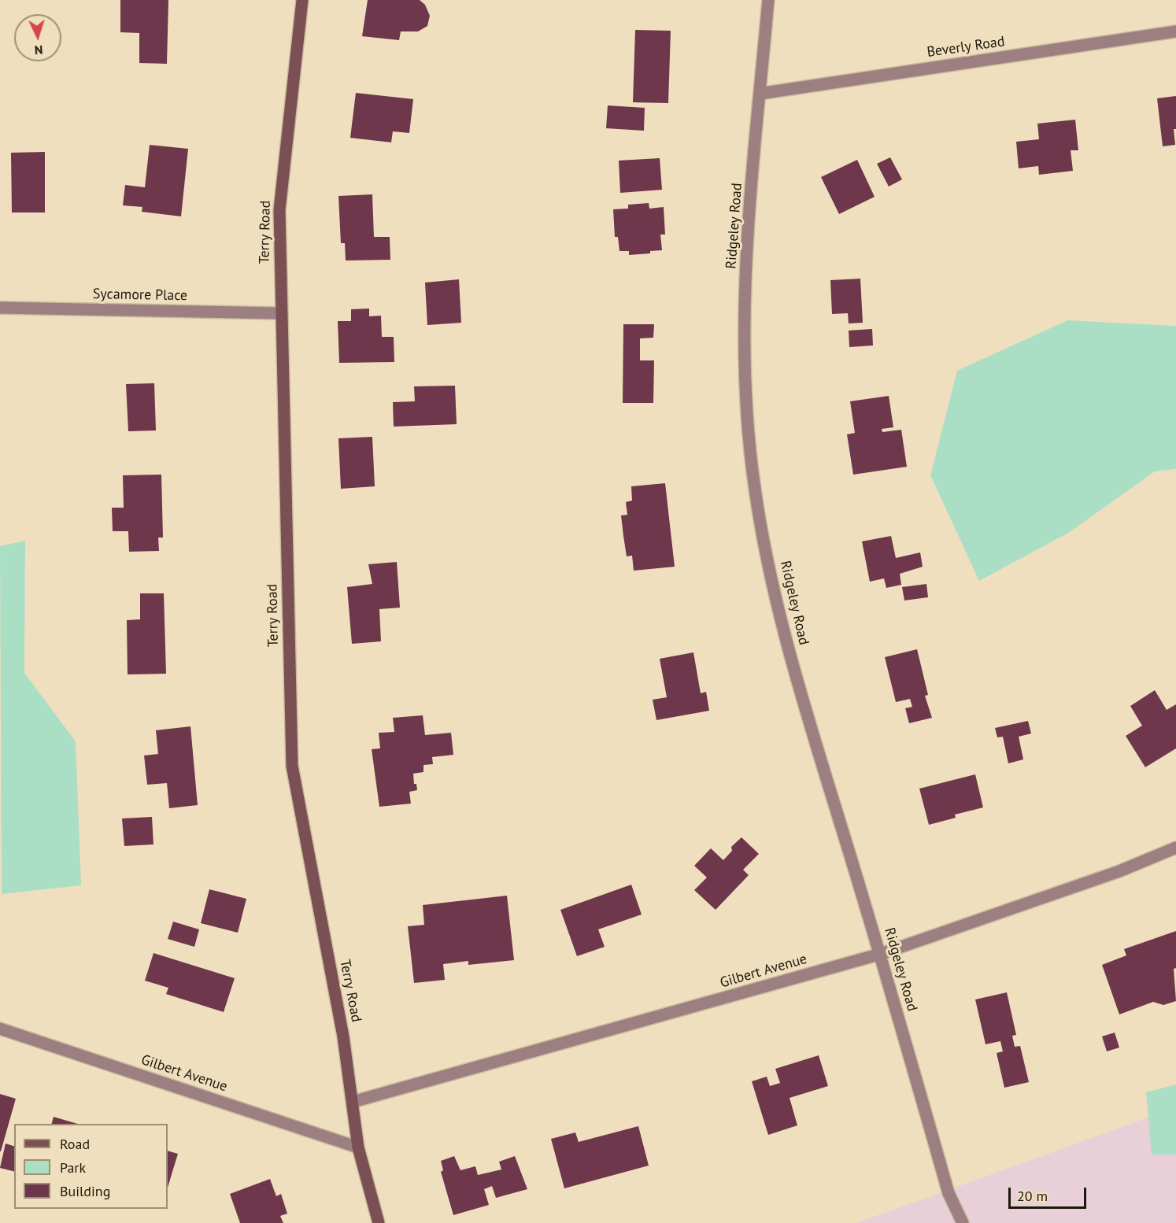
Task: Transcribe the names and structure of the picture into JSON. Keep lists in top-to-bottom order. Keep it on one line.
{"streets":{"street":["Beverly Road","Ridgeley Road","Terry Road","Sycamore Place","Gilbert Avenue"]},"crossings":[["Beverly Road","Ridgeley Road"],["Ridgeley Road","Gilbert Avenue"],["Terry Road","Sycamore Place"],["Terry Road","Gilbert Avenue"]],"legend":["Road","Park","Building"],"scale_bar":"20 m","north":"bottom"}
